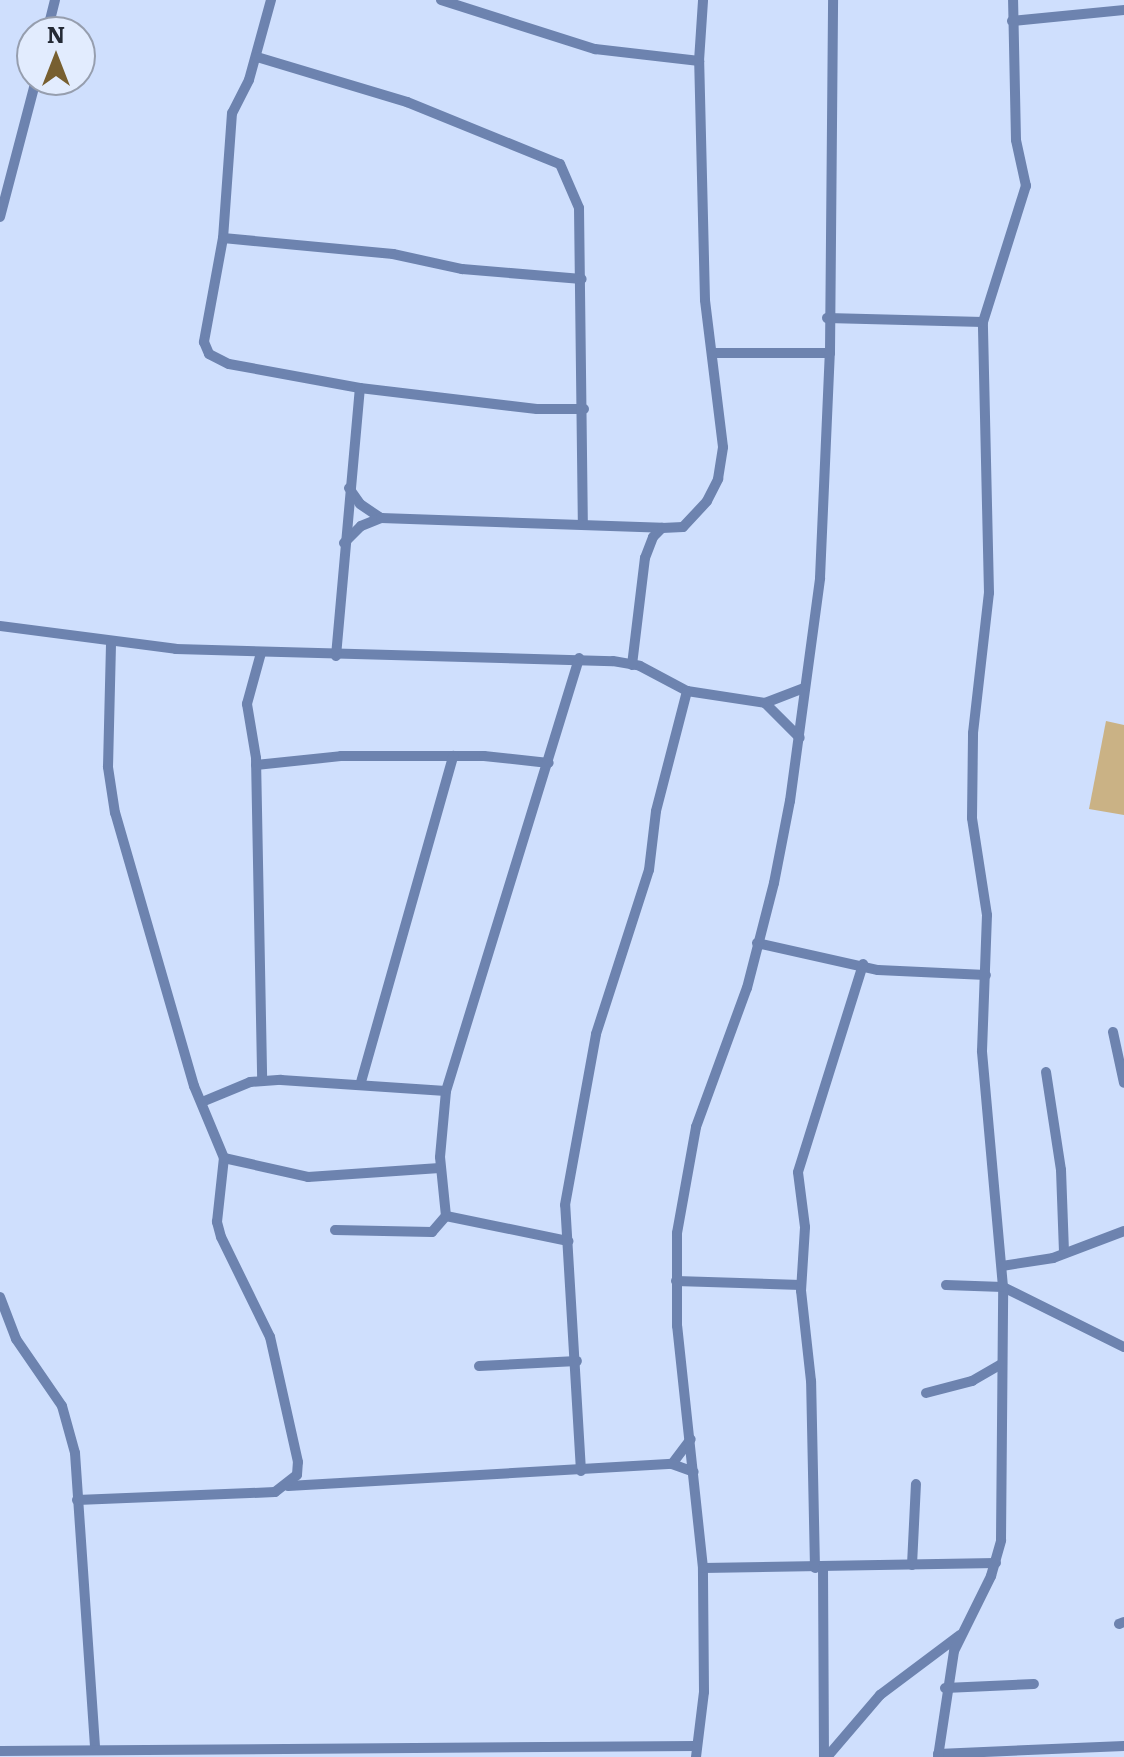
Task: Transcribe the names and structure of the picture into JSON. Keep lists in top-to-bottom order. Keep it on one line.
{"north":"top"}
